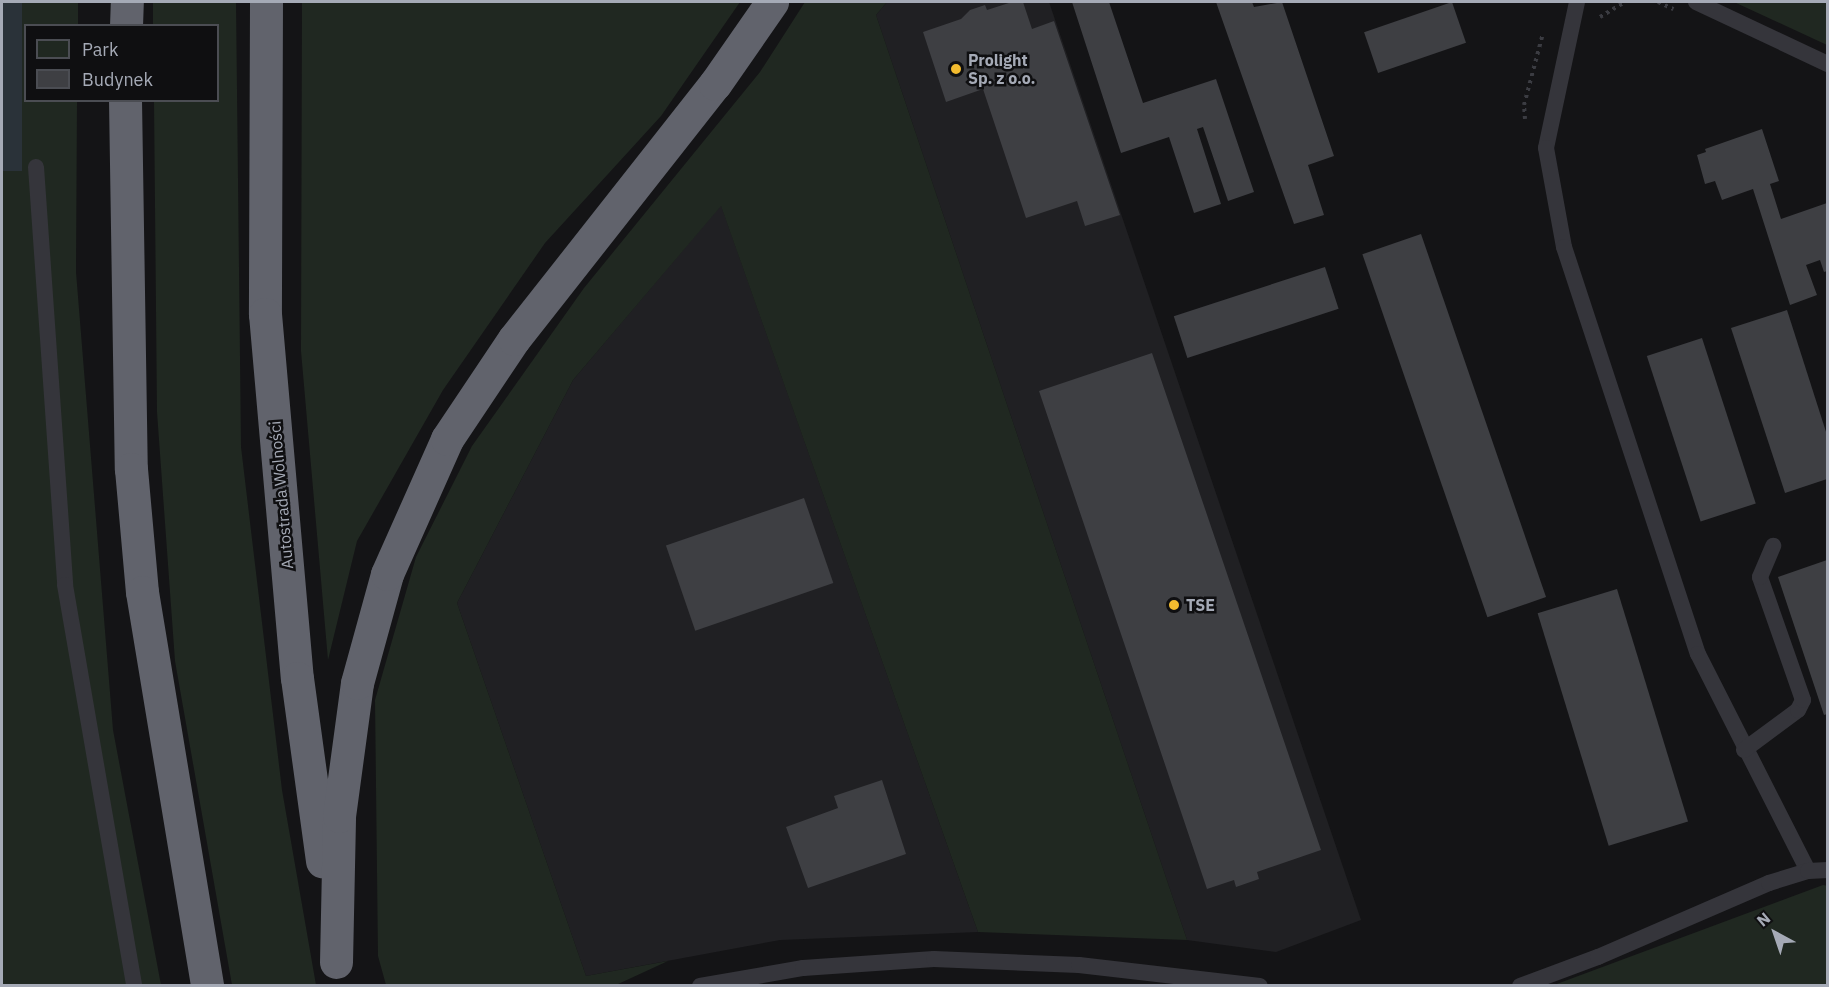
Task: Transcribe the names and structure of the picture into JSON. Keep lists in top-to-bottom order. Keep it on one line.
{"streets":{"highway":["Autostrada Wolności"]},"places":["Prolight Sp. z o.o.","TSE"],"legend":["Park","Budynek"],"north":"top left"}
